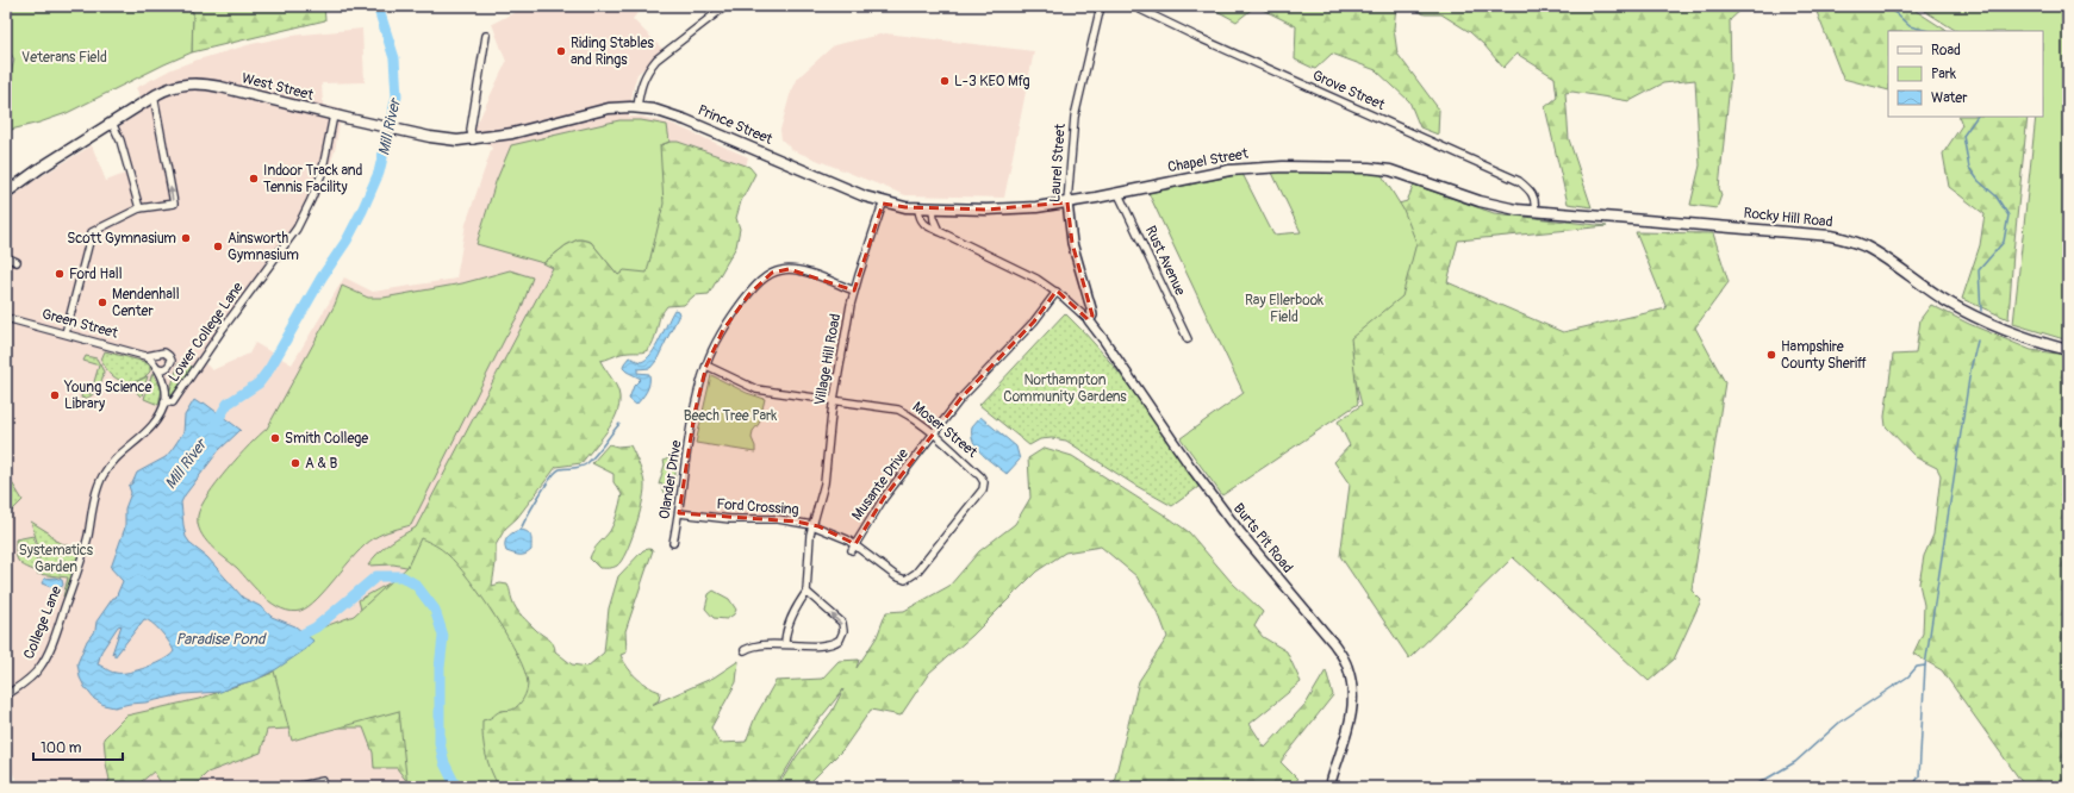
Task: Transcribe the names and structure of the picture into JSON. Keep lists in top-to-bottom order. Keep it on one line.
{"streets":{"main road":["West Street","Prince Street","Chapel Street","Rocky Hill Road"],"street":["Grove Street","Laurel Street","Rust Avenue","Green Street","Lower College Lane","Village Hill Road","Moser Street","Olander Drive","Musante Drive","Ford Crossing","Burts Pit Road","College Lane"]},"crossings":[["West Street","Prince Street"],["West Street","Lower College Lane"],["Grove Street","Chapel Street"],["Grove Street","Rocky Hill Road"],["Prince Street","Chapel Street"],["Prince Street","Village Hill Road"],["Chapel Street","Laurel Street"],["Chapel Street","Rocky Hill Road"],["Chapel Street","Rust Avenue"],["Chapel Street","Village Hill Road"],["Laurel Street","Burts Pit Road"],["Green Street","Lower College Lane"],["Green Street","College Lane"],["Lower College Lane","College Lane"],["Village Hill Road","Moser Street"],["Village Hill Road","Olander Drive"],["Village Hill Road","Ford Crossing"],["Moser Street","Olander Drive"],["Moser Street","Musante Drive"],["Moser Street","Ford Crossing"],["Olander Drive","Ford Crossing"],["Musante Drive","Ford Crossing"]],"water":["Mill River","Paradise Pond"],"parks":["Veterans Field","Ray Ellerbook Field","Northampton Community Gardens","Beech Tree Park","Systematics Garden"],"places":["Riding Stables and Rings","L-3 KEO Mfg","Indoor Track and Tennis Facility","Scott Gymnasium","Ainsworth Gymnasium","Ford Hall","Mendenhall Center","Hampshire County Sheriff","Young Science Library","Smith College","A & B"],"legend":["Road","Park","Water"],"scale_bar":"100 m"}
